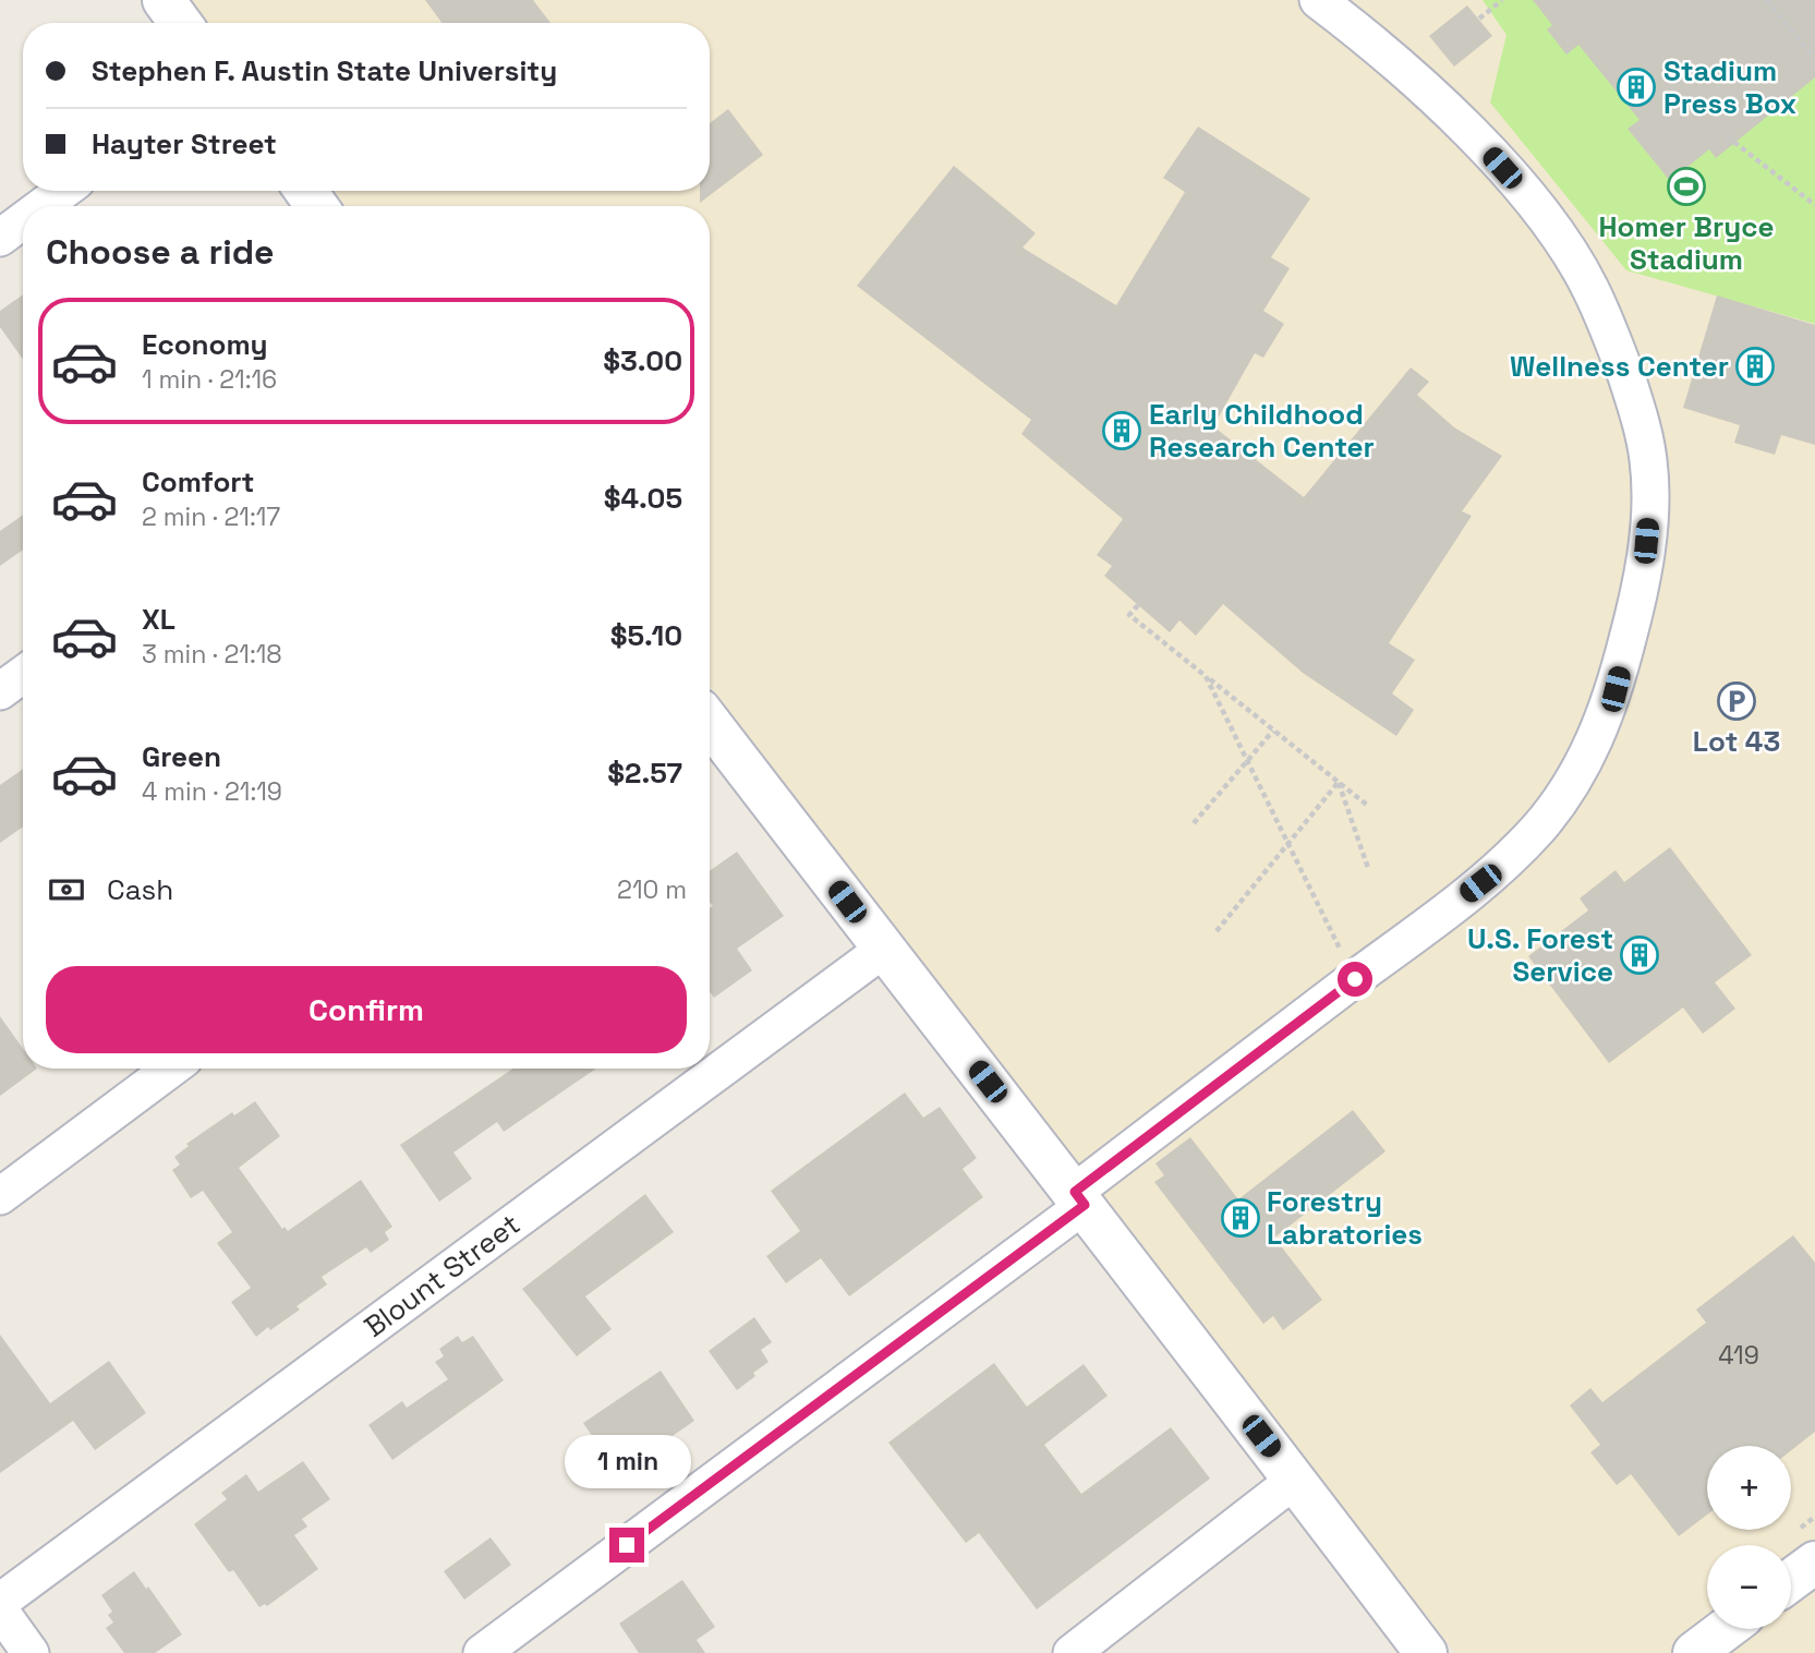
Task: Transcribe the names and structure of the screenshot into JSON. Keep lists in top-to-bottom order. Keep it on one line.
{"streets":{"street":["Blount Street"]},"places":{"building":["Stadium Press Box","Wellness Center","Early Childhood Research Center","U.S. Forest Service","Forestry Labratories"],"sports":["Homer Bryce Stadium"],"parking":["Lot 43"]},"house_numbers":["419"],"page":{"banner":["Stephen F. Austin State University","Hayter Street"],"heading":"Choose a ride","list":[{"name":"Economy","note":"1 min · 21:16","value":"$3.00"},{"name":"Comfort","note":"2 min · 21:17","value":"$4.05"},{"name":"XL","note":"3 min · 21:18","value":"$5.10"},{"name":"Green","note":"4 min · 21:19","value":"$2.57"}],"pay":["Cash","210 m"],"buttons":"Confirm","bubble":"1 min","map_buttons":["+","−"]}}
